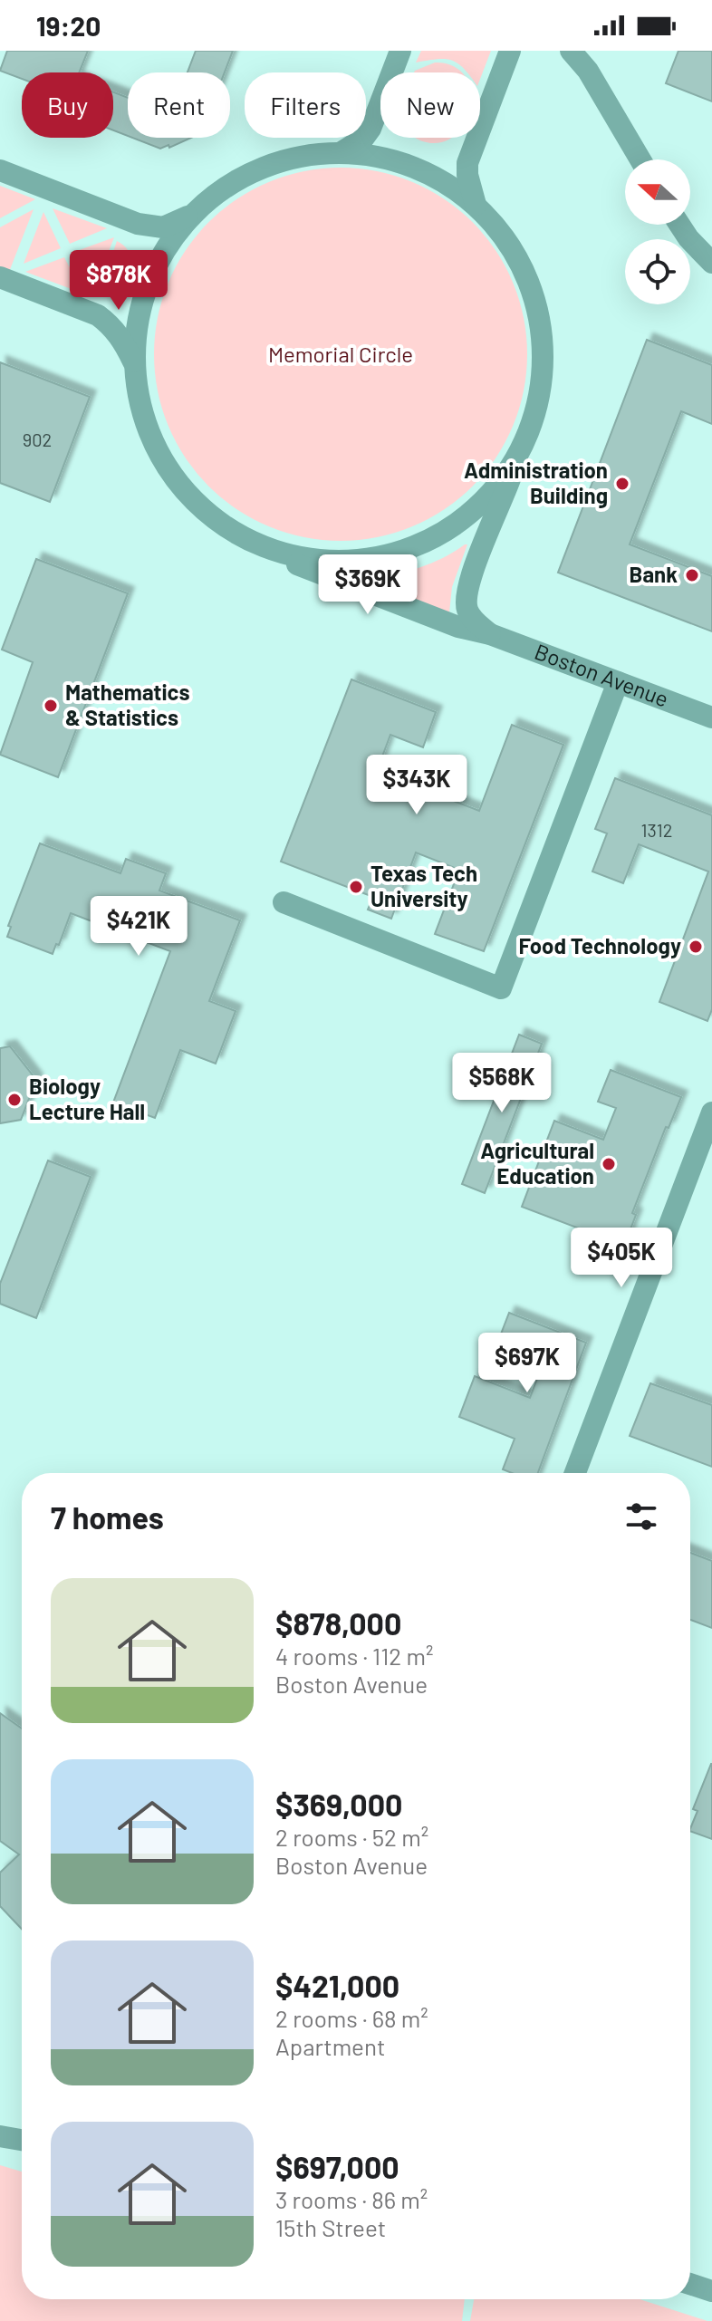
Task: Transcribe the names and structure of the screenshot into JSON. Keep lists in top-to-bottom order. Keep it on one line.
{"streets":{"street":["Boston Avenue"]},"parks":["Memorial Circle"],"places":["Administration Building","Bank","Mathematics & Statistics","Texas Tech University","Food Technology","Biology Lecture Hall","Agricultural Education"],"house_numbers":["902","1312"],"north":"left","page":{"status":"19:20","chip":["Buy","Rent","Filters","New"],"price":["$878K","$369K","$343K","$421K","$568K","$405K","$697K"],"heading":"7 homes","list":[{"name":"$878,000","note":"4 rooms · 112 m² · Boston Avenue"},{"name":"$369,000","note":"2 rooms · 52 m² · Boston Avenue"},{"name":"$421,000","note":"2 rooms · 68 m² · Apartment"},{"name":"$697,000","note":"3 rooms · 86 m² · 15th Street"}]}}
